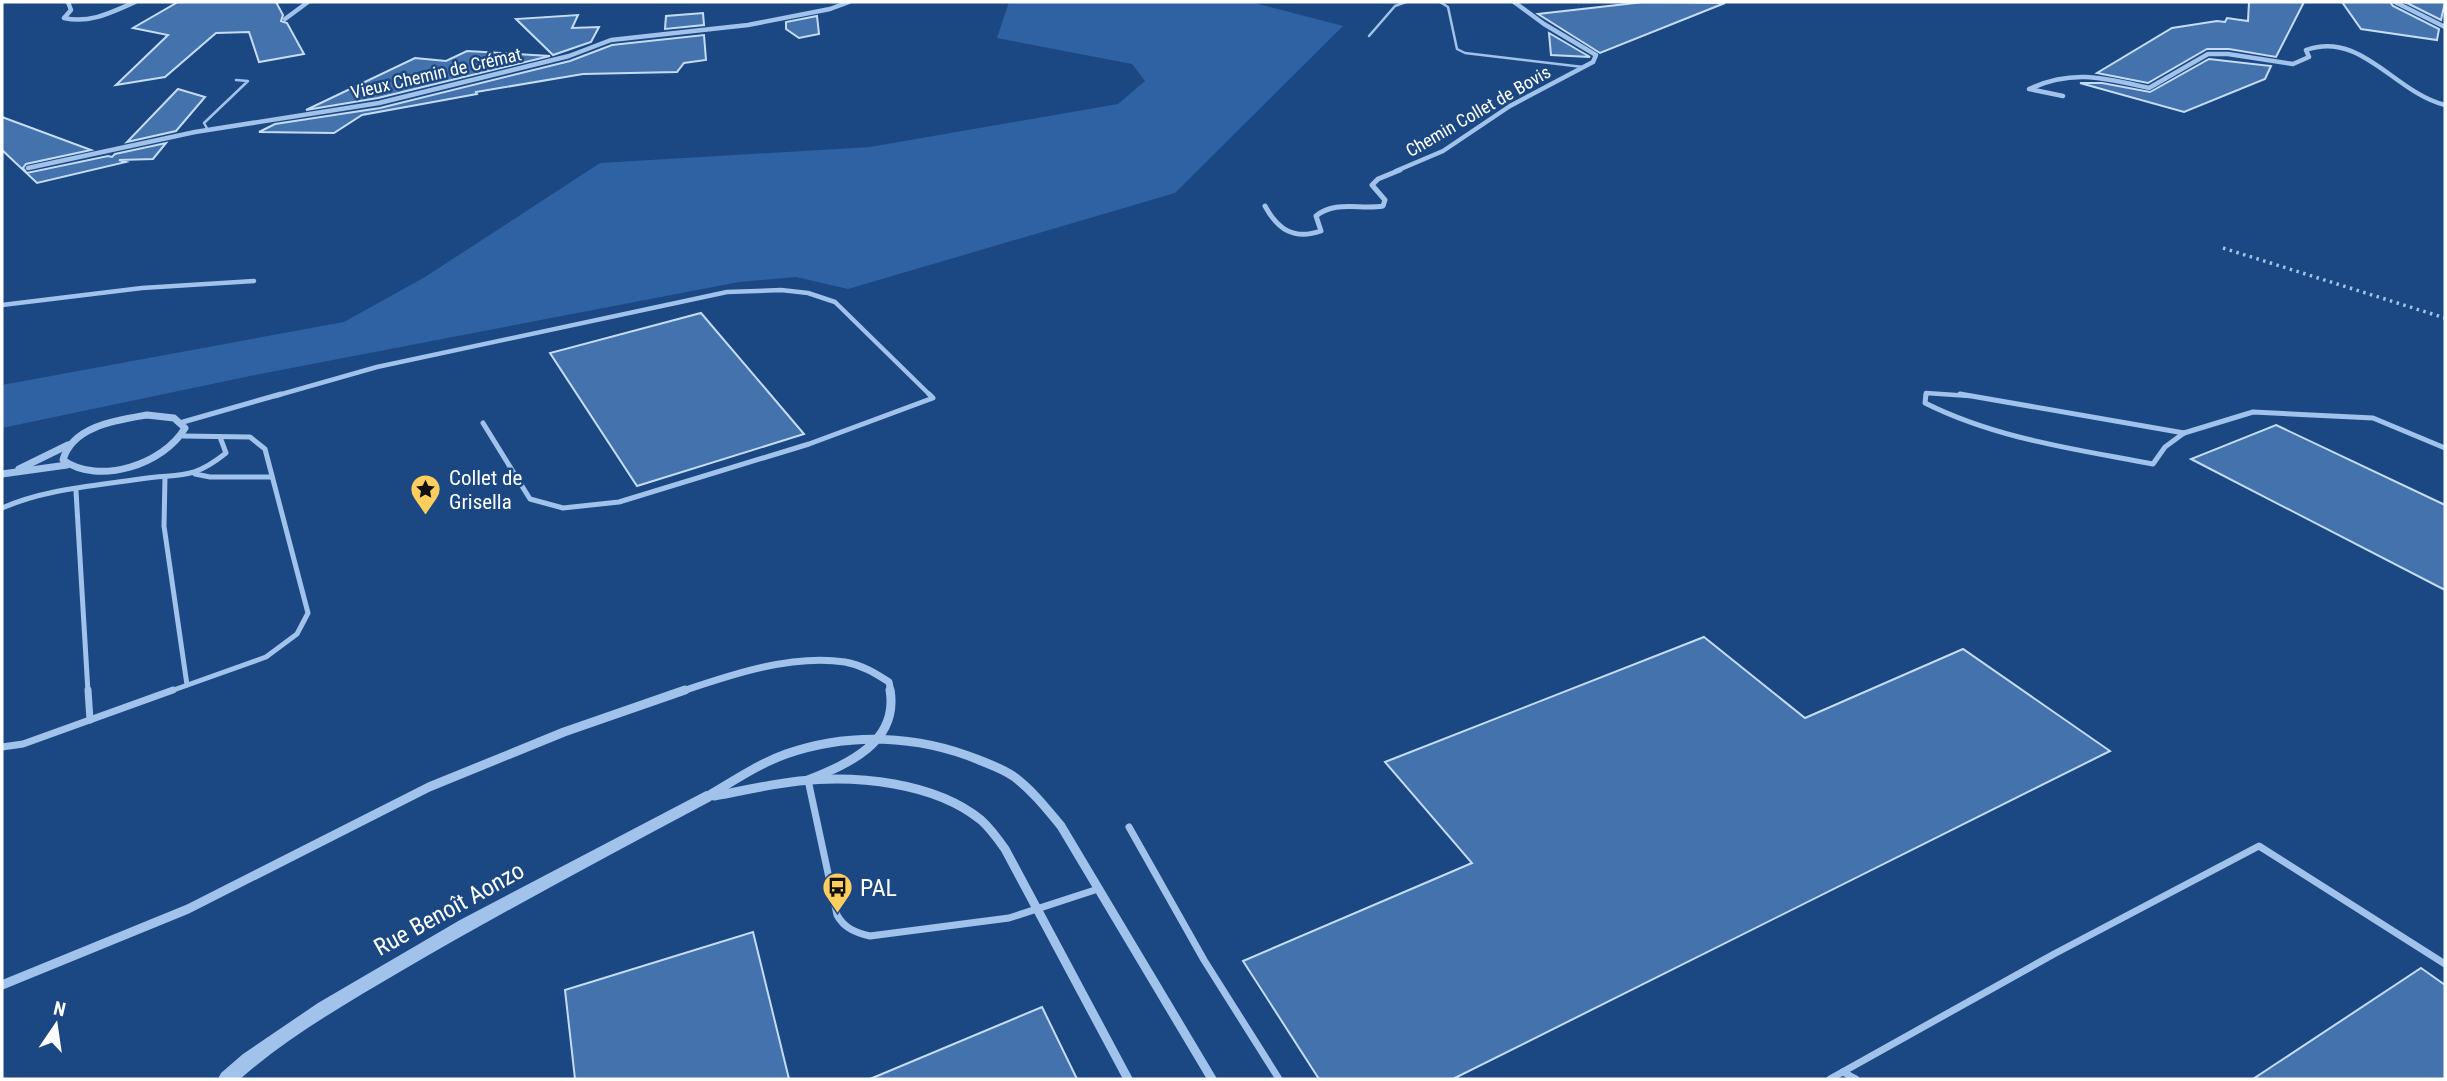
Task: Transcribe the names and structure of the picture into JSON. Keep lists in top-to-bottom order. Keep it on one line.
{"streets":{"street":["Vieux Chemin de Crémat","Chemin Collet de Bovis","Rue Benoît Aonzo"]},"places":{"place":["Collet de Grisella"],"bus stop":["PAL"]},"north":"top"}
